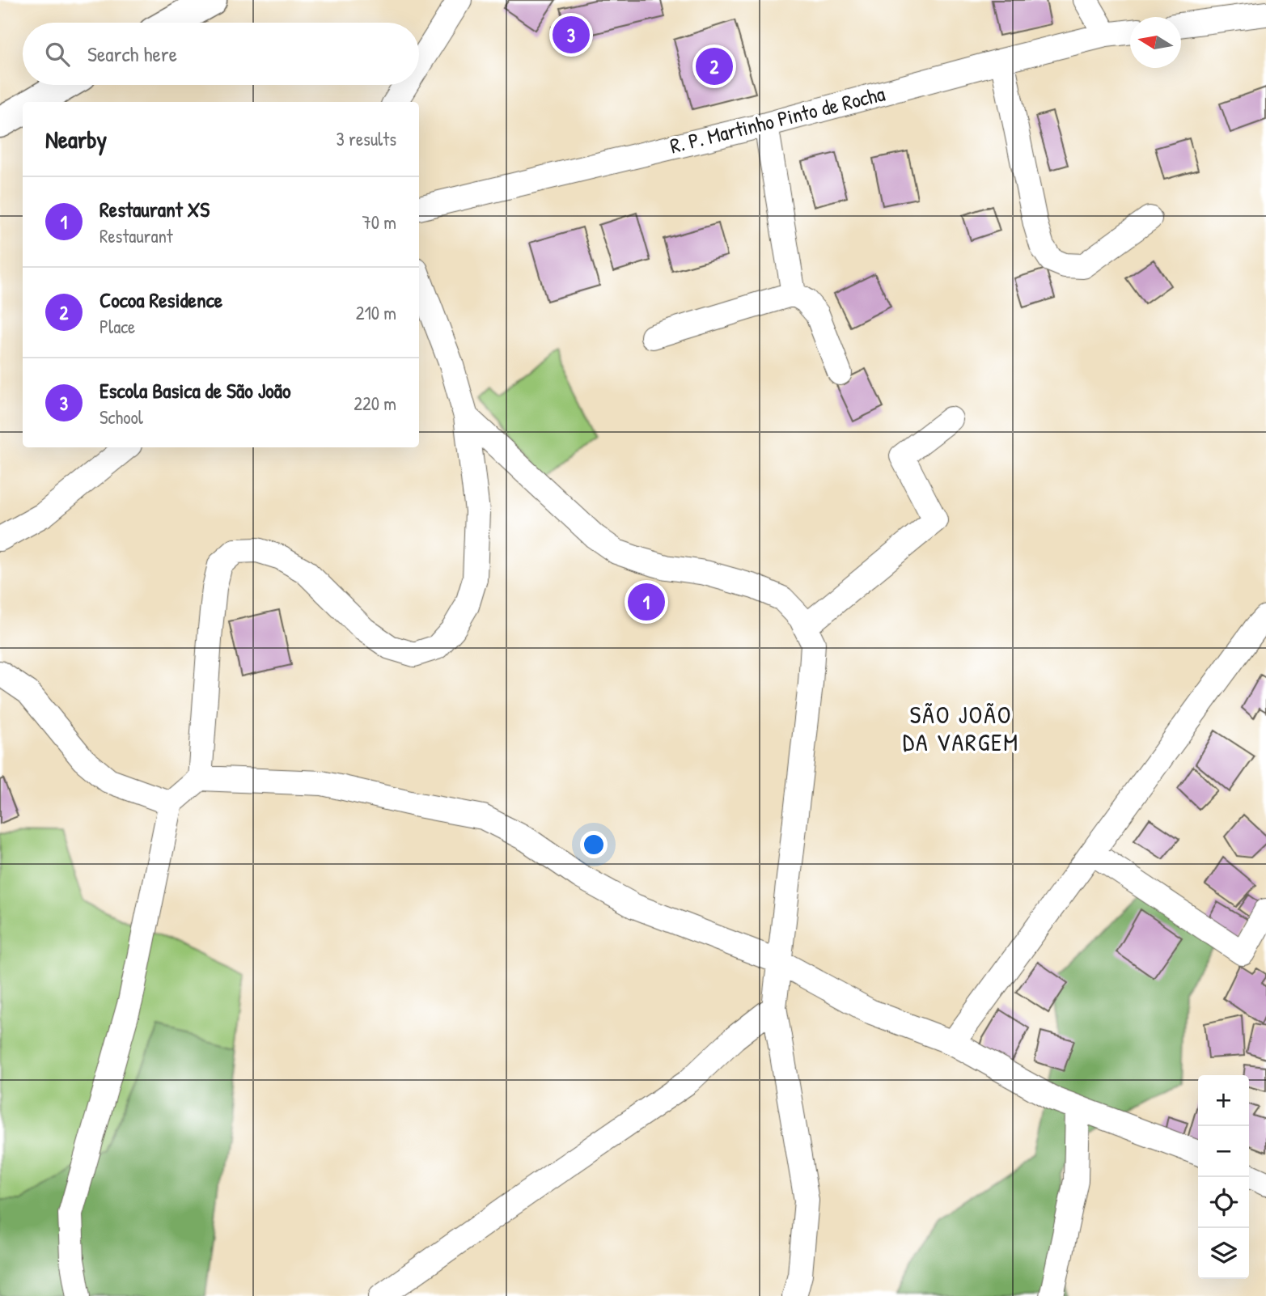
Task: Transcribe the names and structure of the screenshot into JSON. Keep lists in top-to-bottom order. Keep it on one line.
{"streets":{"street":["R. P. Martinho Pinto de Rocha"]},"districts":["SÃO JOÃO DA VARGEM"],"north":"left","page":{"pins":["3","2","1"],"search":"Search here","heading":["Nearby","3 results"],"list":[{"mark":"1","name":"Restaurant XS","note":"Restaurant","value":"70 m"},{"mark":"2","name":"Cocoa Residence","note":"Place","value":"210 m"},{"mark":"3","name":"Escola Basica de São João","note":"School","value":"220 m"}],"map_buttons":["+","−"]}}
